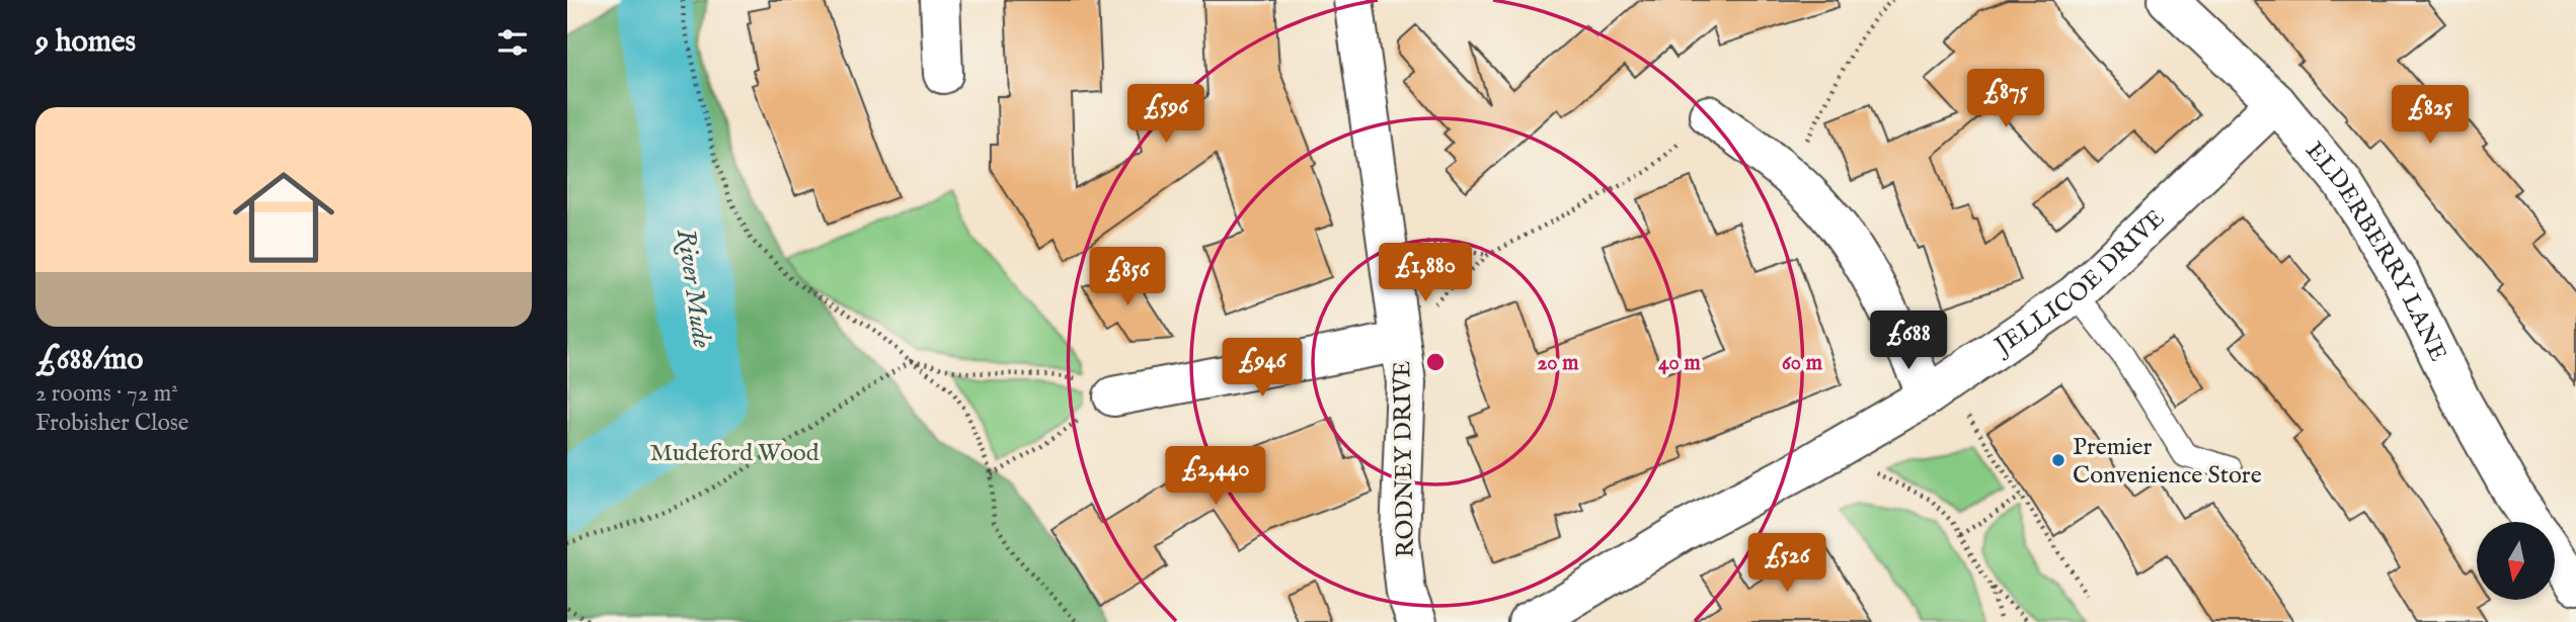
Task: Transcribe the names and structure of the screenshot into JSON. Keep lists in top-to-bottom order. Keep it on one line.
{"streets":{"street":["ELDERBERRY LANE","JELLICOE DRIVE","RODNEY DRIVE"]},"crossings":[["ELDERBERRY LANE","JELLICOE DRIVE"]],"water":["River Mude"],"parks":["Mudeford Wood"],"places":["Premier Convenience Store"],"north":"bottom","page":{"heading":"9 homes","price":["£875","£596","£825","£1,880","£856","£688","£946","£2,440","£526"],"list":[{"name":"£688/mo","note":"2 rooms · 72 m² · Frobisher Close"}]},"rings":["20 m","40 m","60 m"]}
